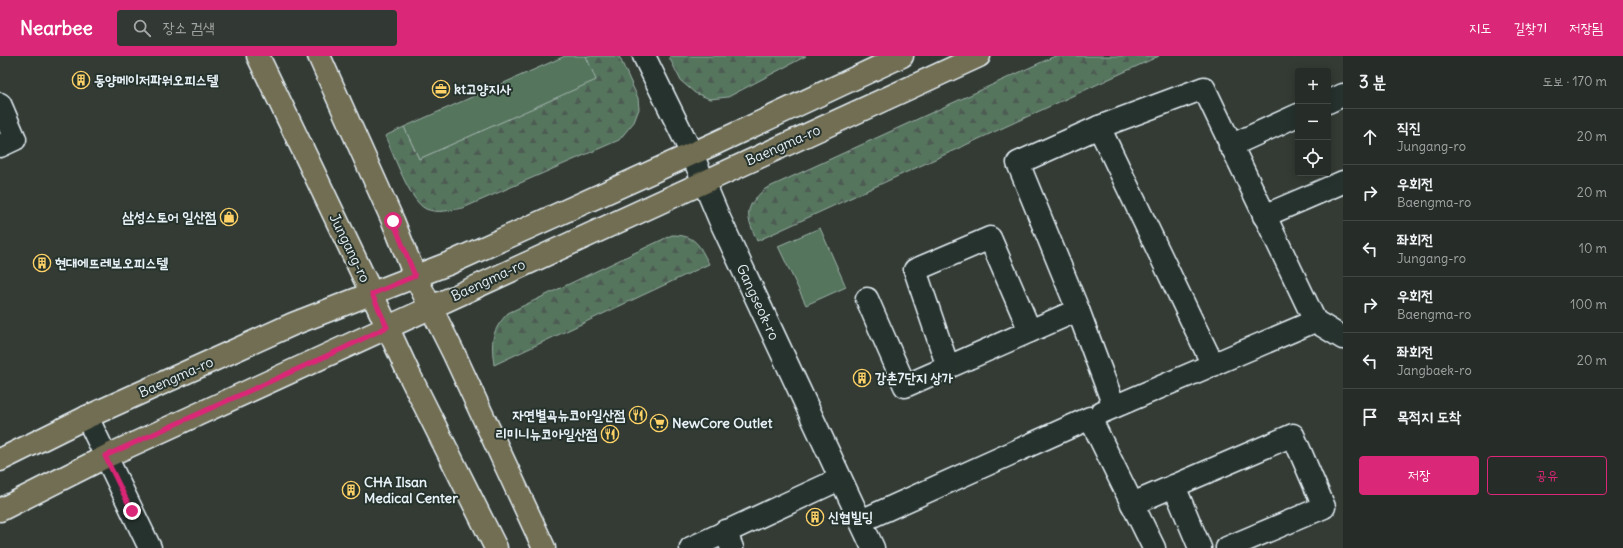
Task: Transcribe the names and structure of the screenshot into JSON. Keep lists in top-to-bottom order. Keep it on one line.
{"streets":{"main road":["Baengma-ro","Jungang-ro"],"street":["Gangseok-ro"]},"crossings":[["Baengma-ro","Jungang-ro"],["Baengma-ro","Gangseok-ro"]],"places":{"building":["동양메이저파워오피스텔","현대에뜨레보오피스텔","강촌7단지 상가","CHA Ilsan Medical Center","신협빌딩"],"office":["kt고양지사"],"shop":["삼성스토어 일산점"],"restaurant":["자연별곡뉴코아일산점","리미니뉴코아일산점"],"supermarket":["NewCore Outlet"]},"page":{"header":"Nearbee","search":"장소 검색","nav":["지도","길찾기","저장됨"],"heading":["3 분","도보 · 170 m"],"map_buttons":["+","−"],"list":[["직진","Jungang-ro","20 m"],["우회전","Baengma-ro","20 m"],["좌회전","Jungang-ro","10 m"],["우회전","Baengma-ro","100 m"],["좌회전","Jangbaek-ro","20 m"],"목적지 도착"],"buttons":["저장","공유"]}}
